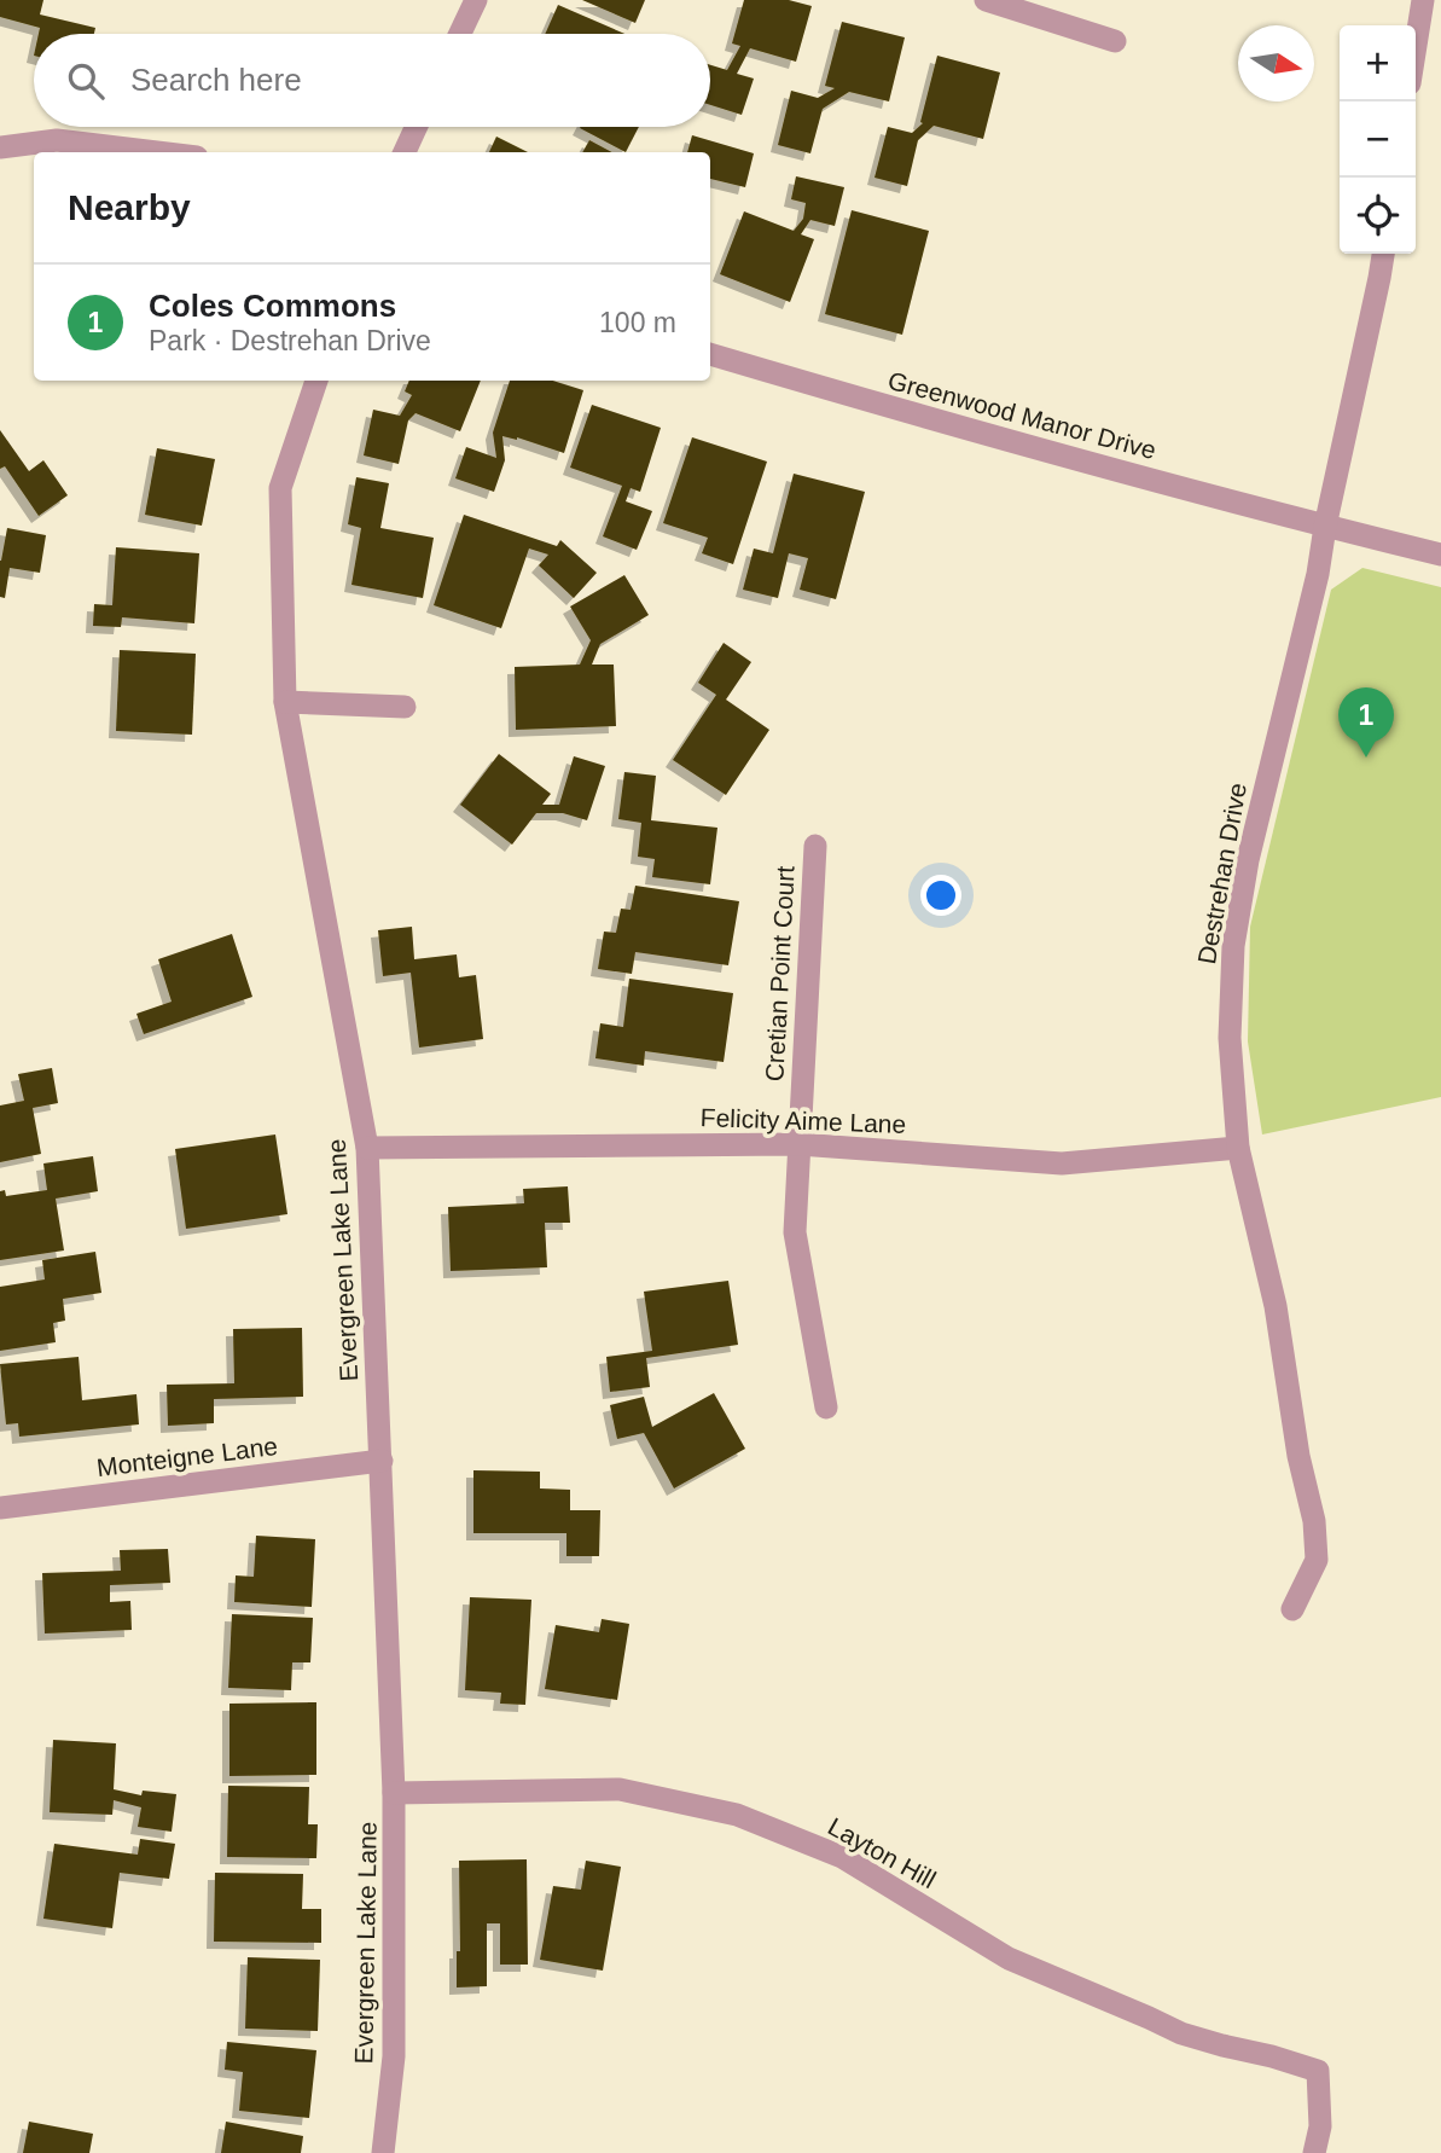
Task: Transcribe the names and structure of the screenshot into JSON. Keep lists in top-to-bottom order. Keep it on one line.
{"streets":{"street":["Greenwood Manor Drive","Destrehan Drive","Cretian Point Court","Felicity Aime Lane","Evergreen Lake Lane","Monteigne Lane","Layton Hill"]},"crossings":[["Greenwood Manor Drive","Destrehan Drive"],["Destrehan Drive","Felicity Aime Lane"],["Cretian Point Court","Felicity Aime Lane"],["Felicity Aime Lane","Evergreen Lake Lane"],["Evergreen Lake Lane","Monteigne Lane"],["Evergreen Lake Lane","Layton Hill"]],"north":"right","page":{"map_buttons":["+","−"],"search":"Search here","heading":"Nearby","list":[{"mark":"1","name":"Coles Commons","note":"Park · Destrehan Drive","value":"100 m"}],"pins":"1"}}
